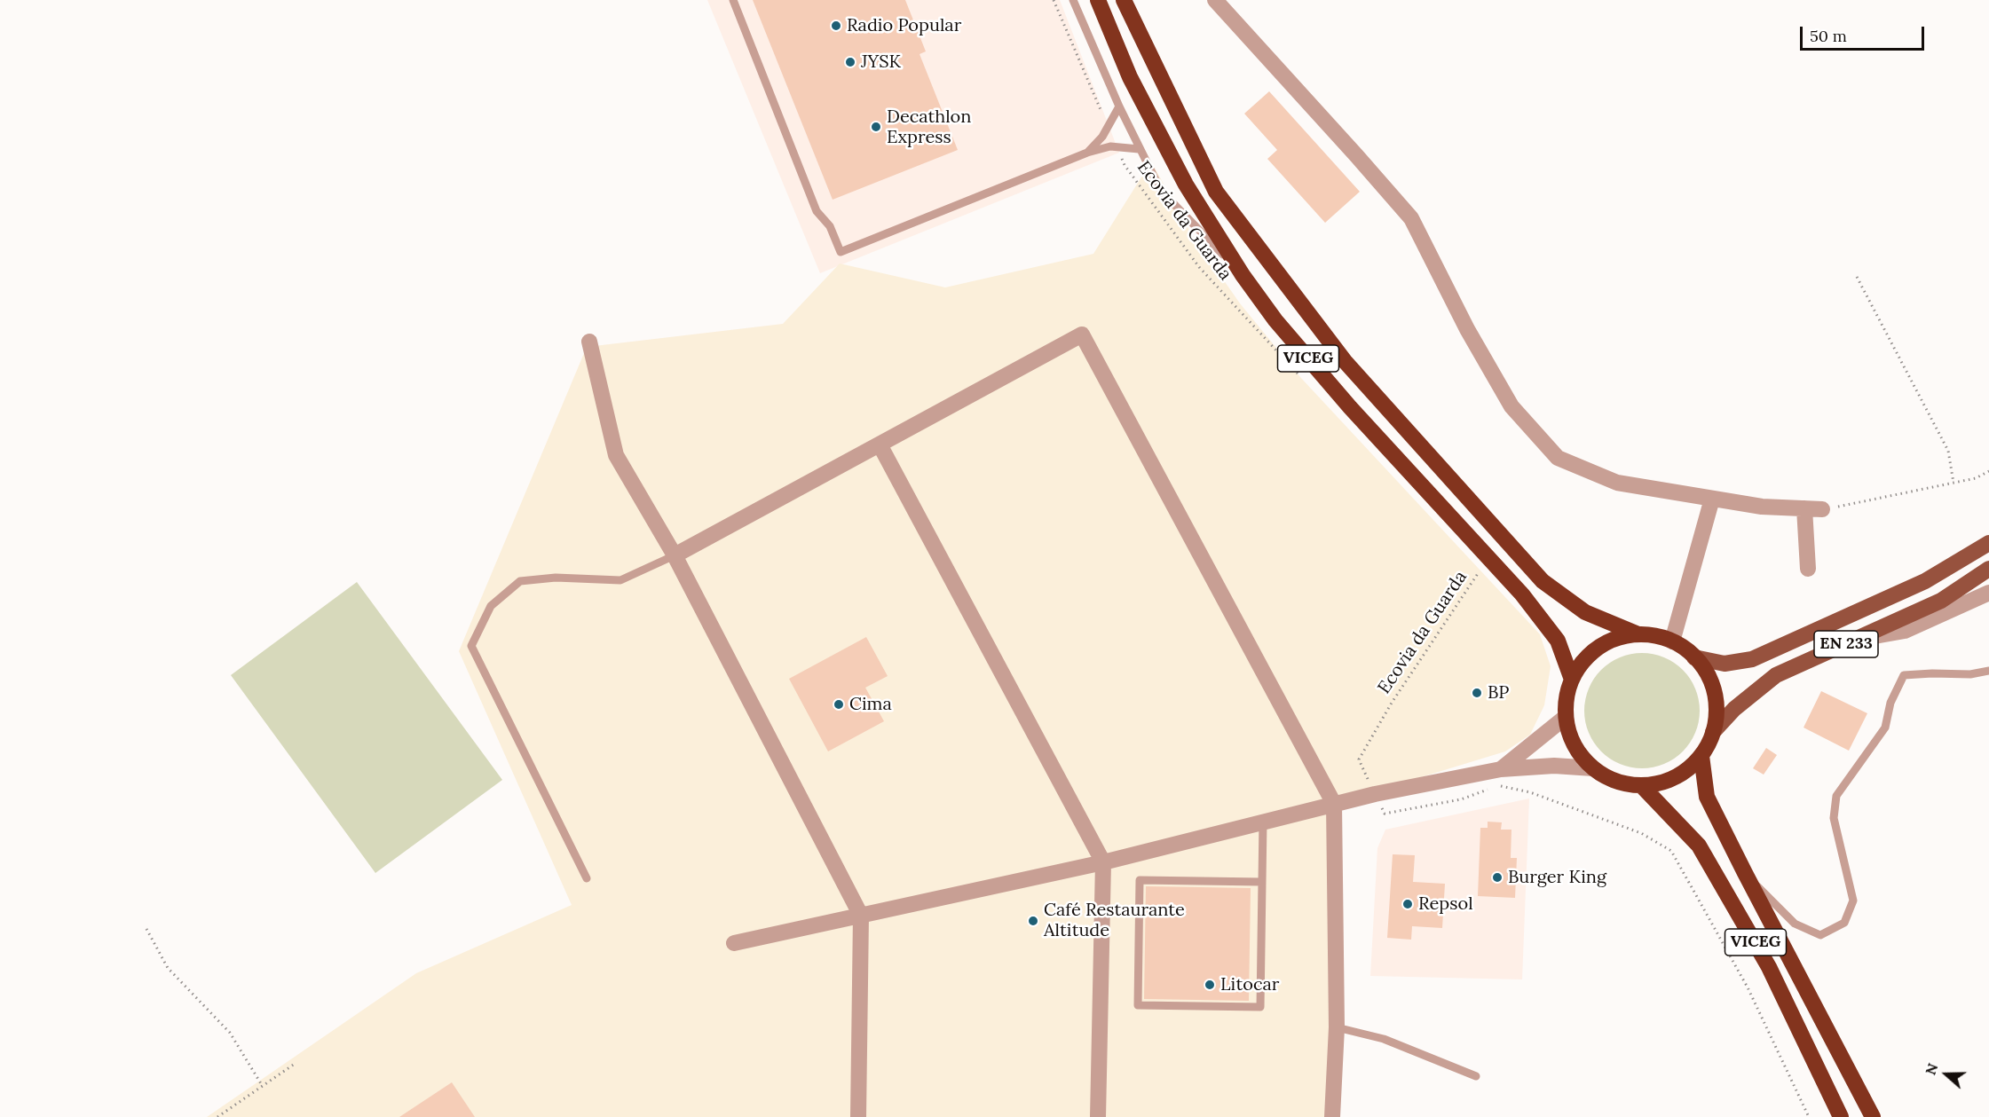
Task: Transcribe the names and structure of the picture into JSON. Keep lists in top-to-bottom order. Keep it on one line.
{"streets":{"highway":["VICEG"],"main road":["EN 233"],"path":["Ecovia da Guarda"]},"crossings":[["VICEG","EN 233"]],"places":["Radio Popular","JYSK","Decathlon Express","BP","Cima","Burger King","Repsol","Café Restaurante Altitude","Litocar"],"scale_bar":"50 m","north":"left"}
